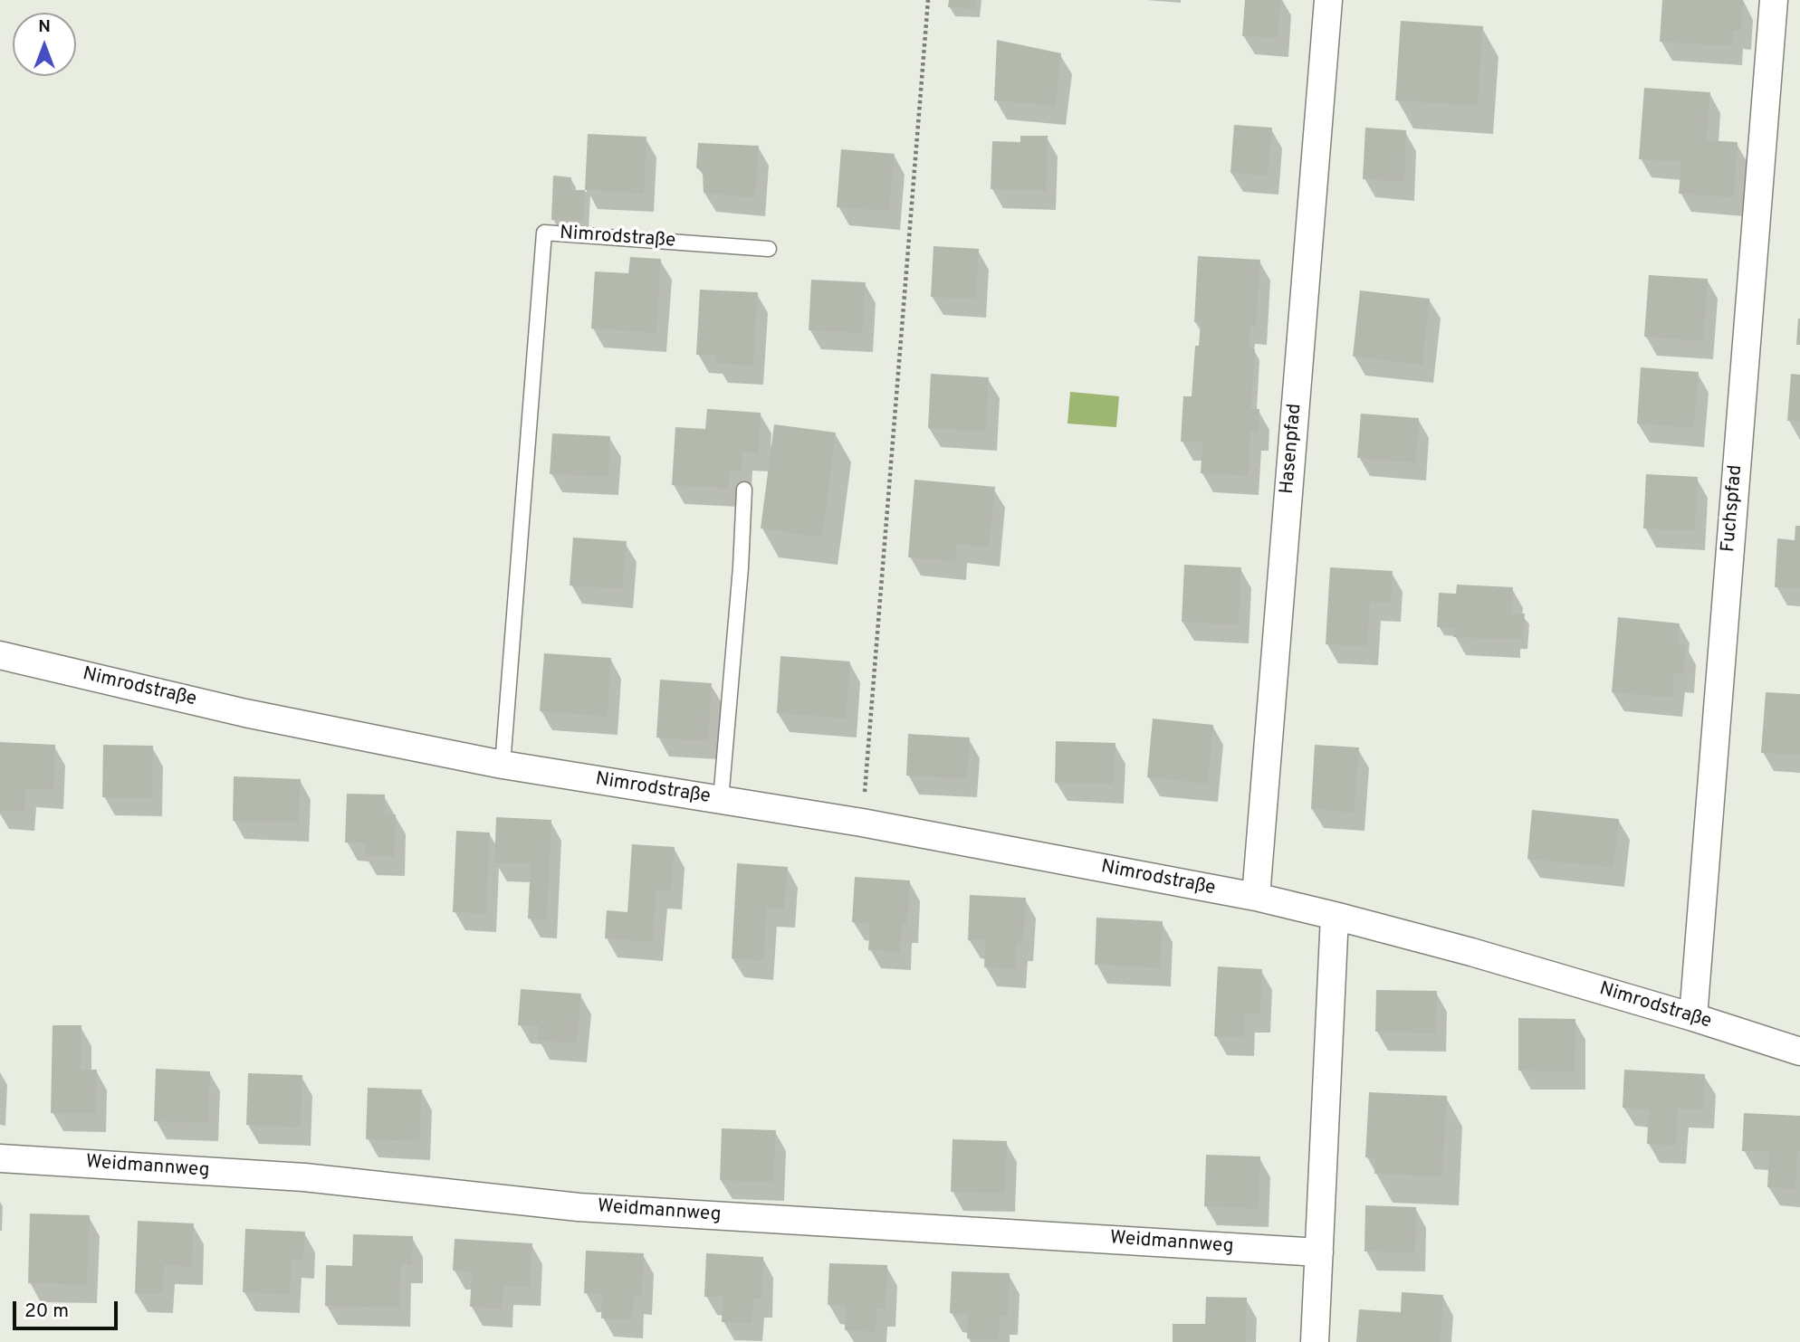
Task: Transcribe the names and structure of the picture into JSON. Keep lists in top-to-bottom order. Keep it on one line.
{"streets":{"street":["Nimrodstraße","Hasenpfad","Fuchspfad","Weidmannweg"]},"crossings":[["Nimrodstraße","Hasenpfad"],["Nimrodstraße","Fuchspfad"]],"scale_bar":"20 m","north":"top"}
